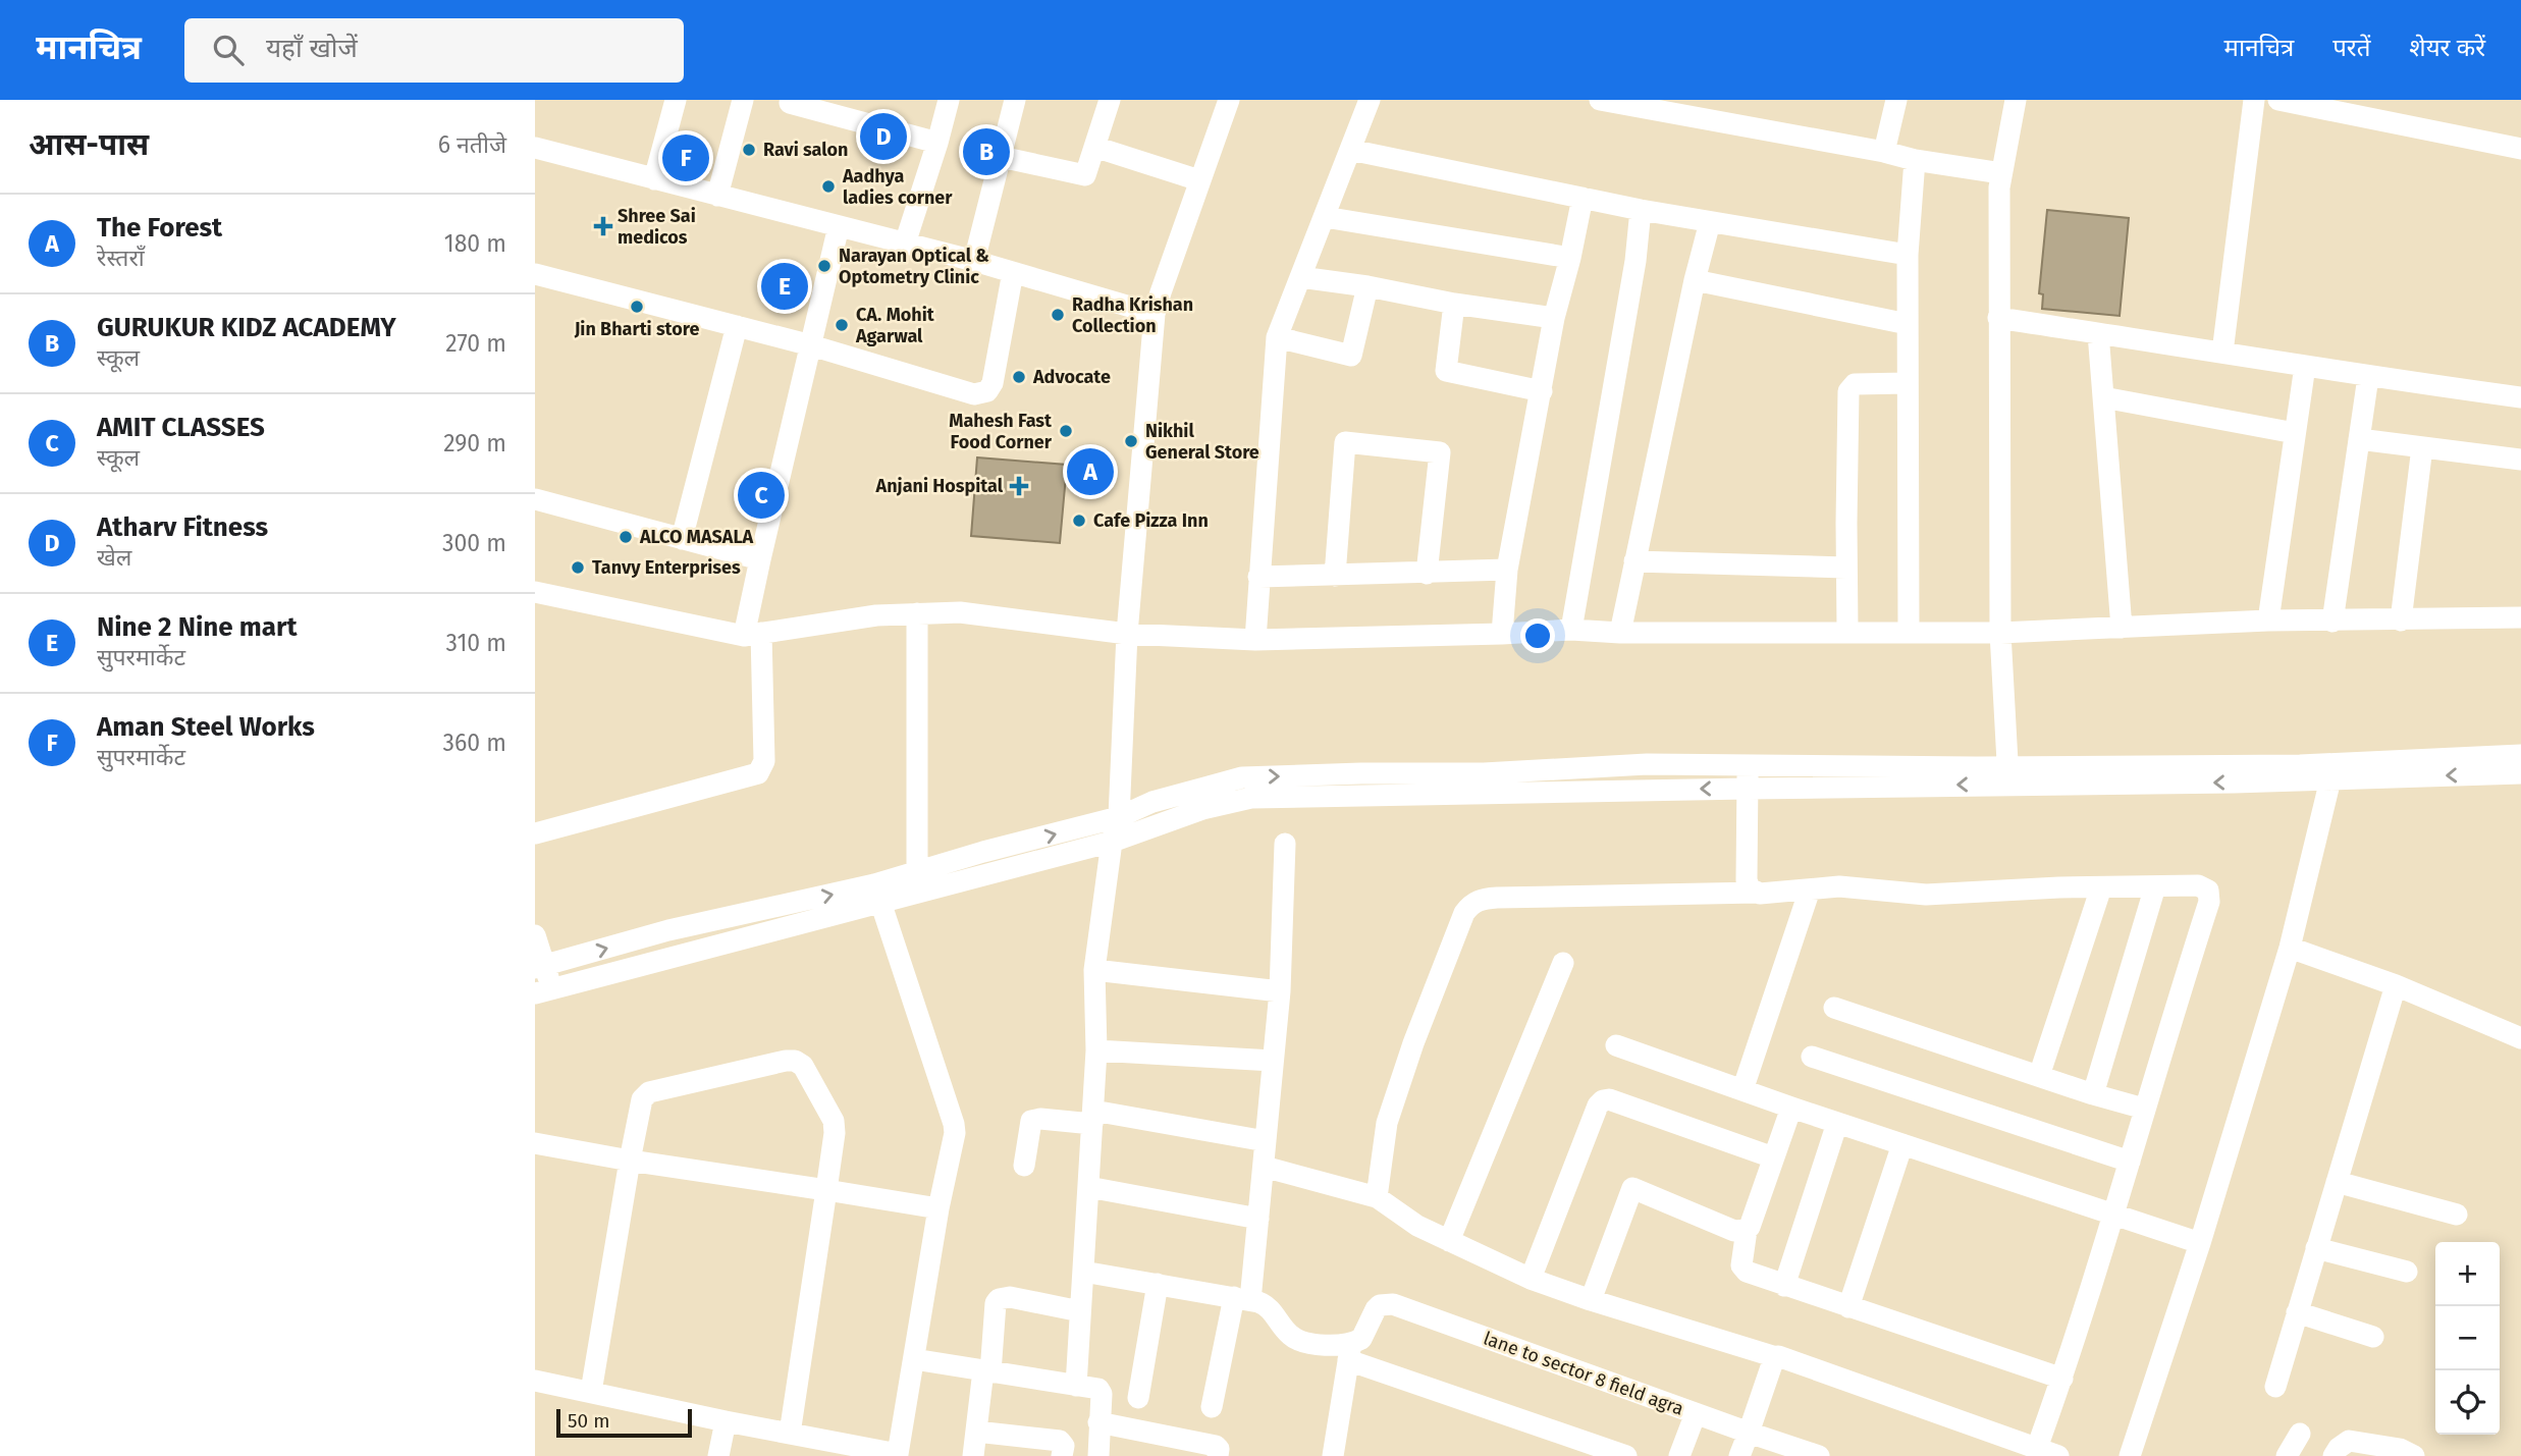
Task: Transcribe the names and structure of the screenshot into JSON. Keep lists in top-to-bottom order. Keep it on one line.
{"streets":{"street":["lane to sector 8 field agra"]},"places":{"other":["Ravi salon","Aadhya ladies corner","Narayan Optical & Optometry Clinic","Jin Bharti store","Radha Krishan Collection","CA. Mohit Agarwal","Advocate","Mahesh Fast Food Corner","Nikhil General Store","Cafe Pizza Inn","ALCO MASALA","Tanvy Enterprises"],"health":["Shree Sai medicos","Anjani Hospital"]},"scale_bar":"50 m","page":{"header":"मानचित्र","search":"यहाँ खोजें","nav":["मानचित्र","परतें","शेयर करें"],"heading":["आस-पास","6 नतीजे"],"pins":["D","B","F","E","A","C"],"list":[{"mark":"A","name":"The Forest","note":"रेस्तराँ","value":"180 m"},{"mark":"B","name":"GURUKUR KIDZ ACADEMY","note":"स्कूल","value":"270 m"},{"mark":"C","name":"AMIT CLASSES","note":"स्कूल","value":"290 m"},{"mark":"D","name":"Atharv Fitness","note":"खेल","value":"300 m"},{"mark":"E","name":"Nine 2 Nine mart","note":"सुपरमार्केट","value":"310 m"},{"mark":"F","name":"Aman Steel Works","note":"सुपरमार्केट","value":"360 m"}],"map_buttons":["+","−"],"scale":"50 m"}}
